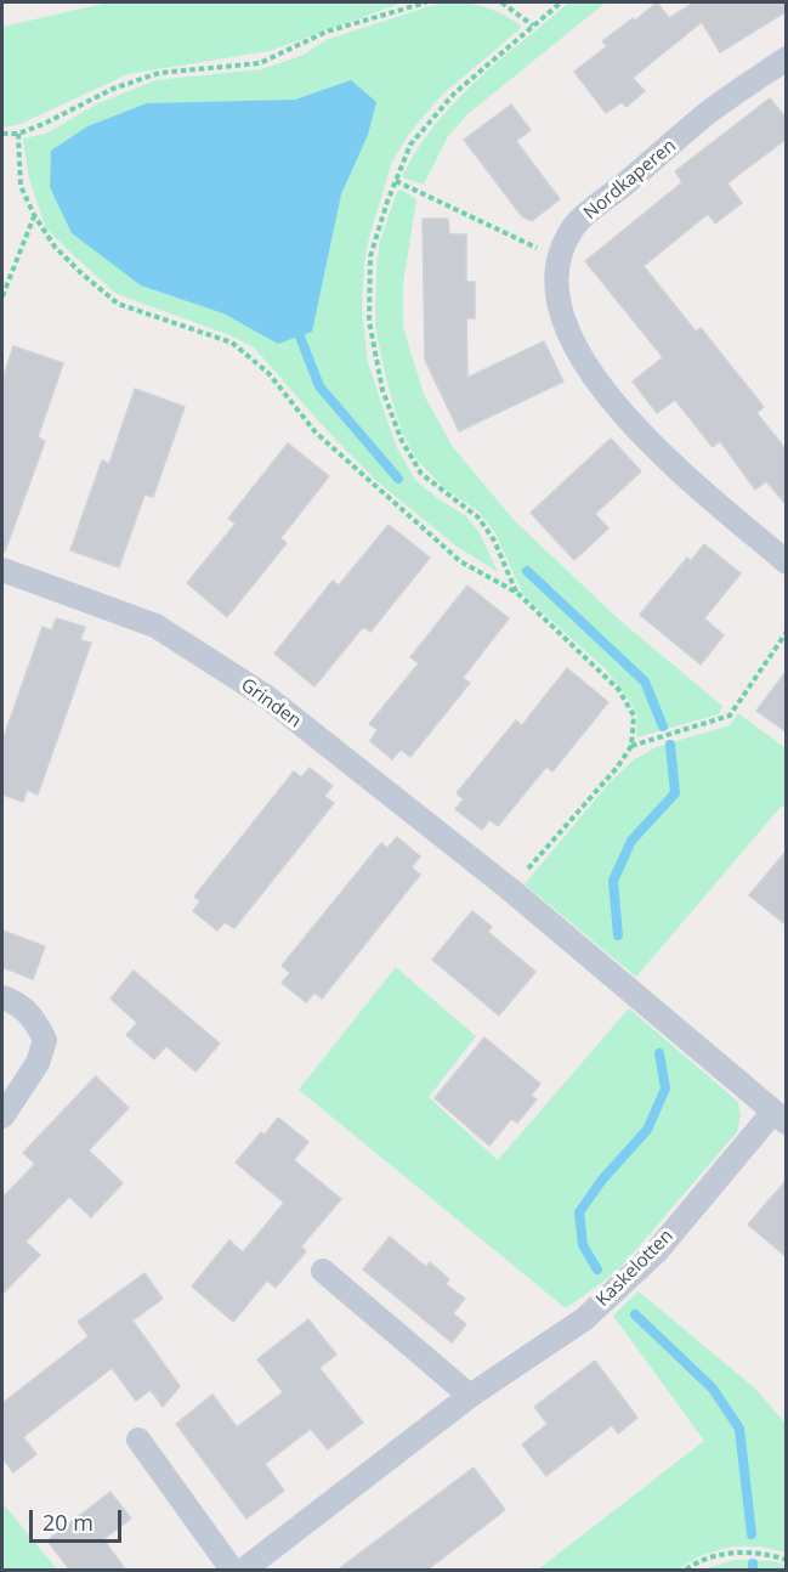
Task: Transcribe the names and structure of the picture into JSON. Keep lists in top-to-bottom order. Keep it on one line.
{"streets":{"street":["Nordkaperen","Grinden","Kaskelotten"]},"crossings":[["Grinden","Kaskelotten"]],"scale_bar":"20 m"}
